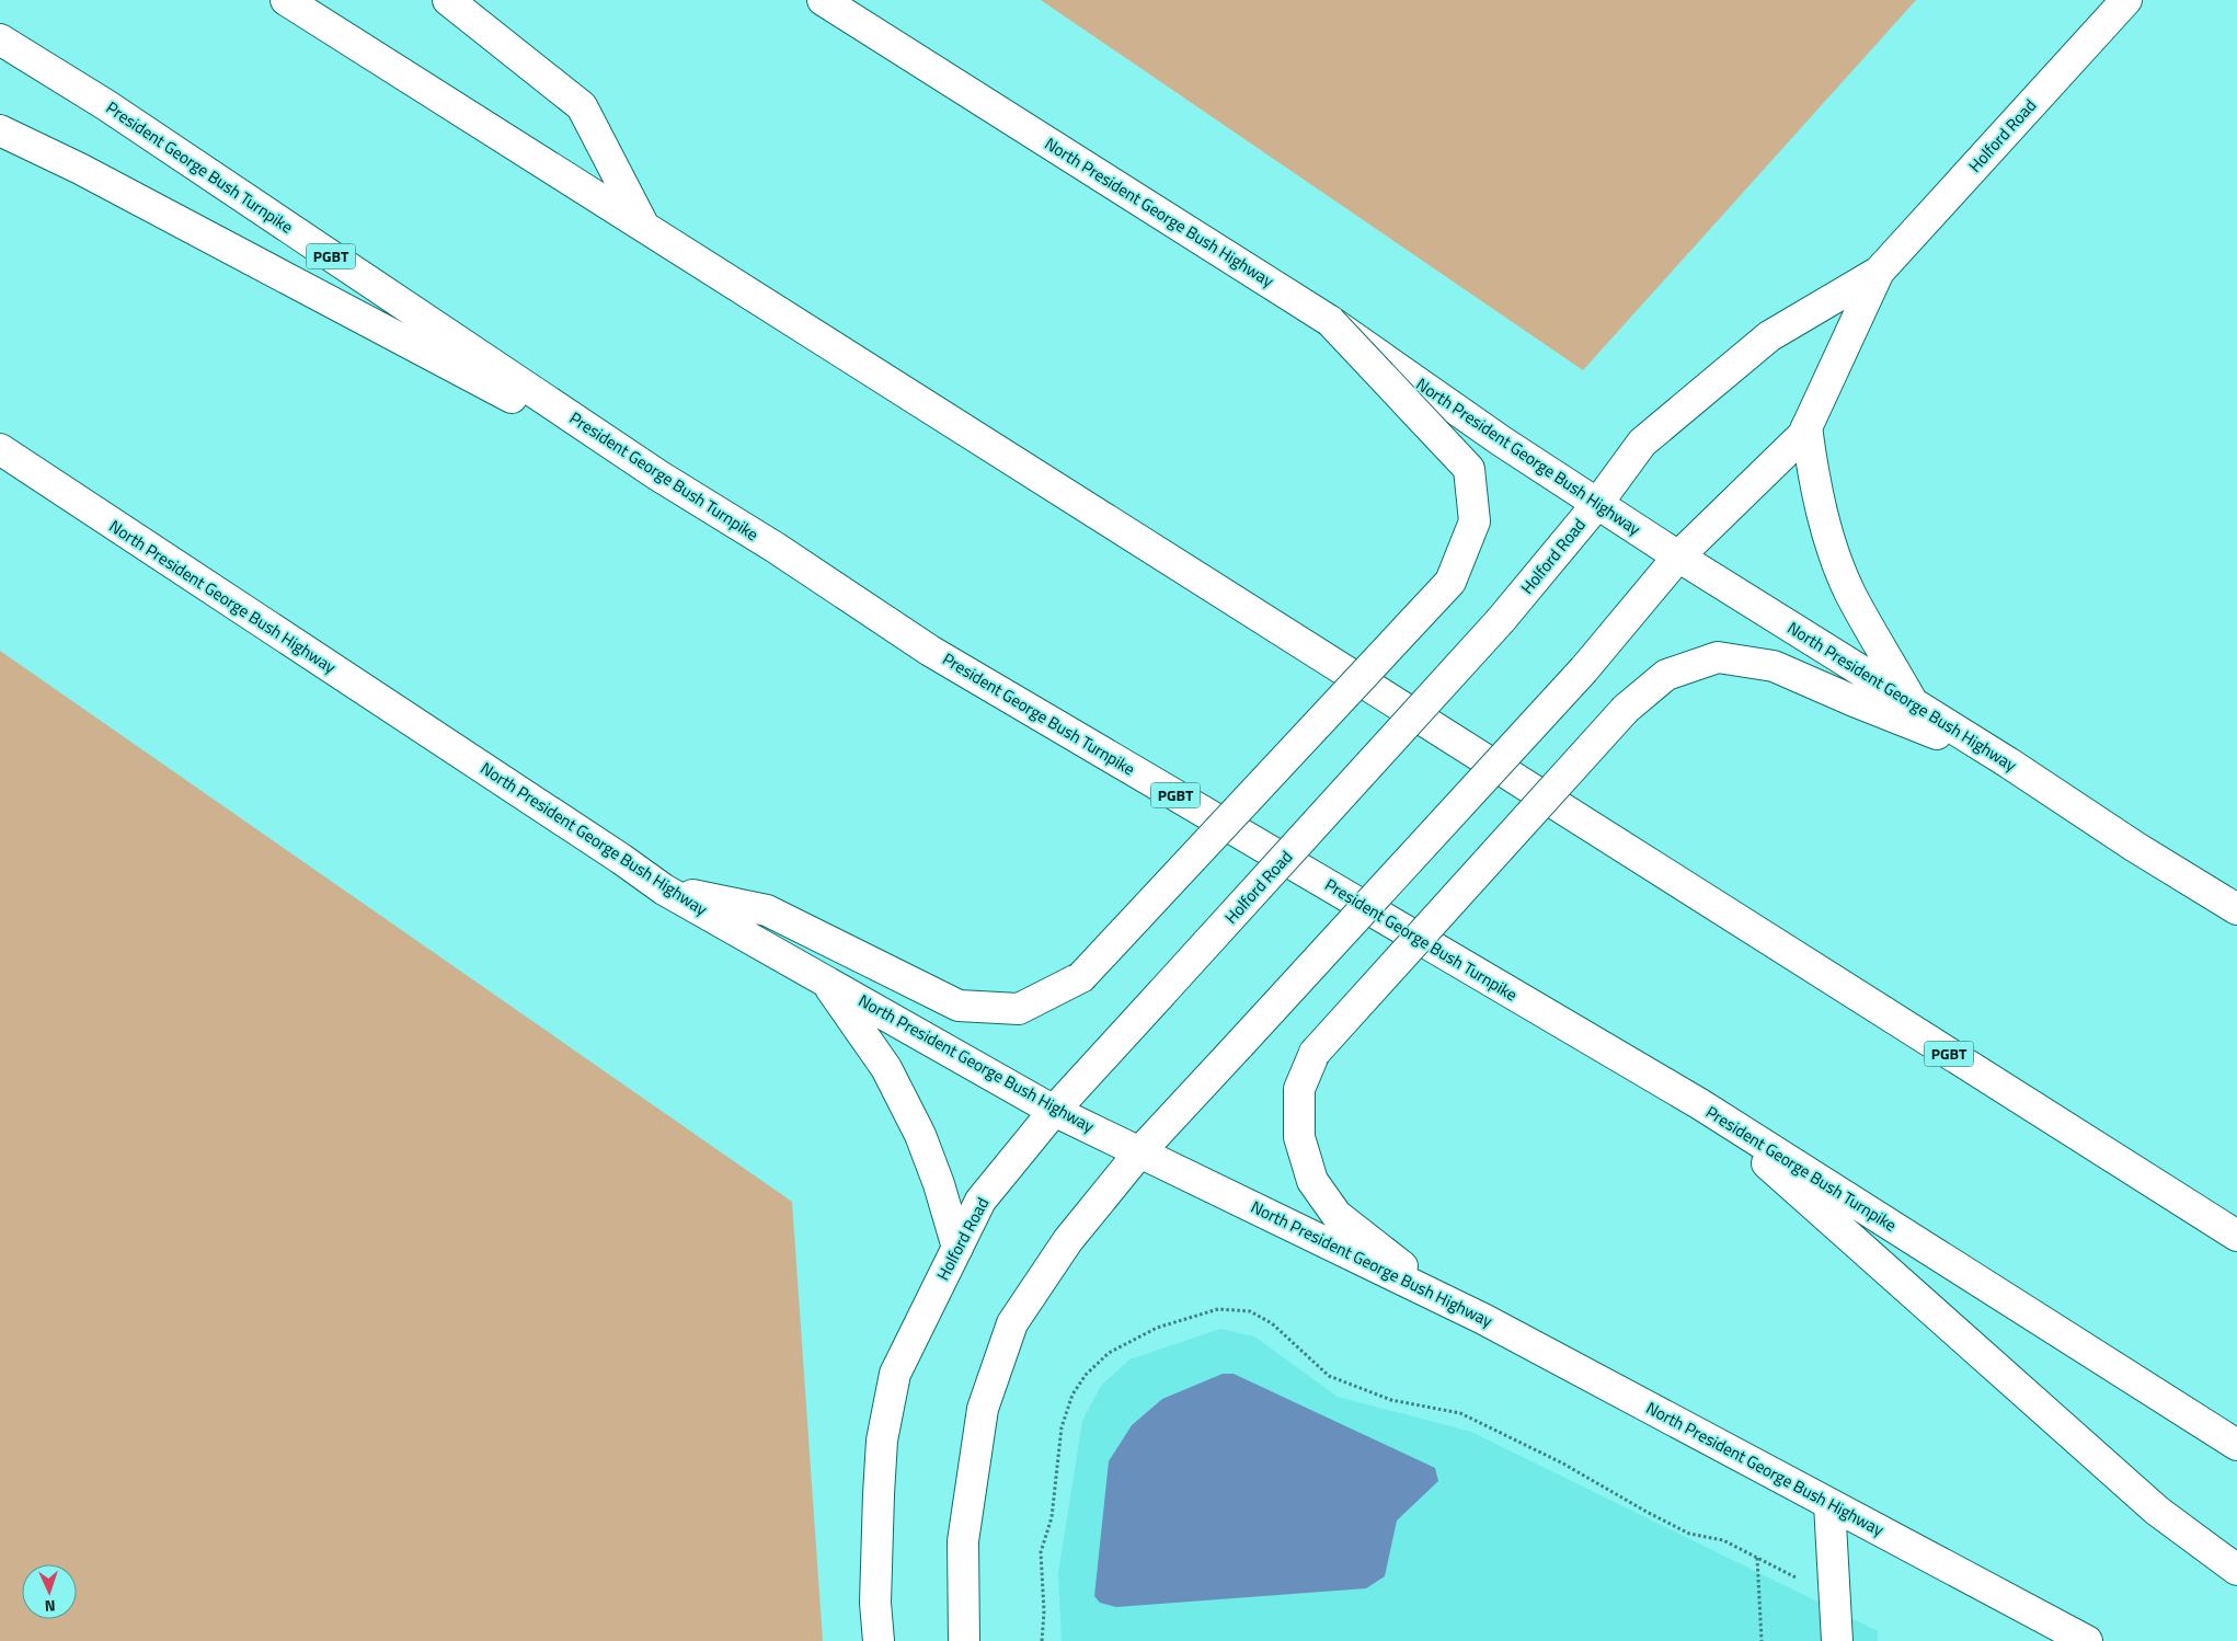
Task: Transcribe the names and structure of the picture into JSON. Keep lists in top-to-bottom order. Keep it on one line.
{"streets":{"main road":["Holford Road","President George Bush Turnpike","North President George Bush Highway","PGBT"]},"crossings":[["Holford Road","North President George Bush Highway"]],"north":"bottom"}
